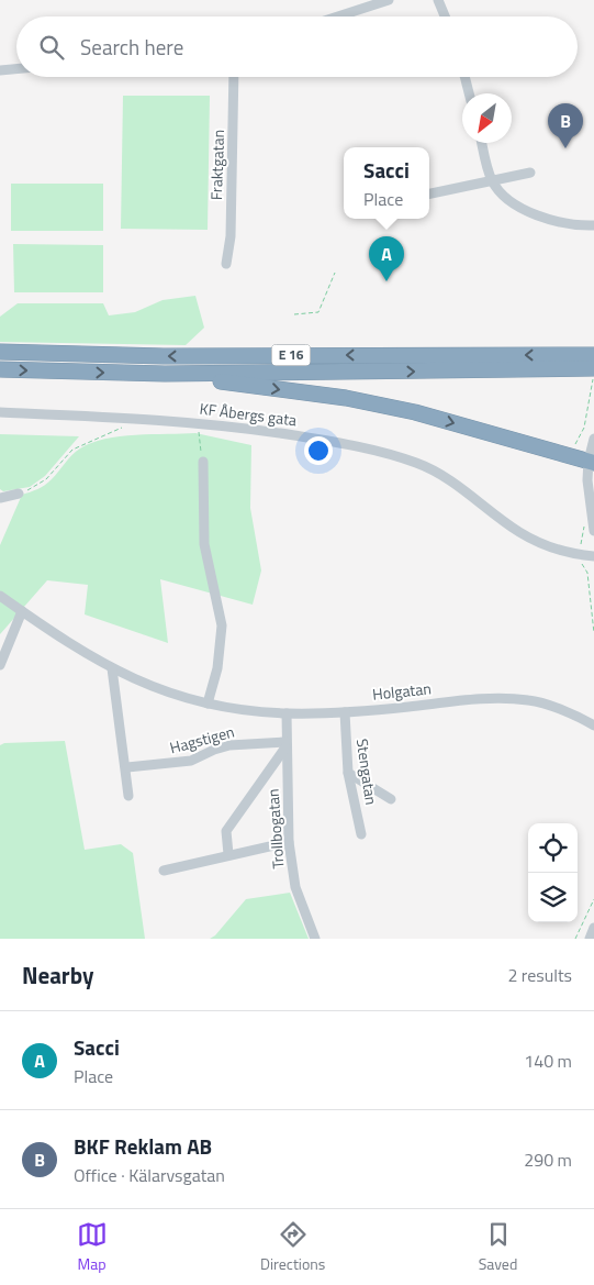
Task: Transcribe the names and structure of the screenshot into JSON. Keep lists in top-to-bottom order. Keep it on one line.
{"streets":{"highway":["E 16"],"street":["Fraktgatan","KF Åbergs gata","Holgatan","Hagstigen","Stengatan","Trollbogatan"]},"crossings":[["Holgatan","Stengatan"],["Holgatan","Trollbogatan"],["Hagstigen","Trollbogatan"]],"north":"bottom left","page":{"search":"Search here","pins":["B","A"],"popup":["Sacci","Place"],"heading":["Nearby","2 results"],"list":[{"mark":"A","name":"Sacci","note":"Place","value":"140 m"},{"mark":"B","name":"BKF Reklam AB","note":"Office · Kälarvsgatan","value":"290 m"}],"nav":["Map","Directions","Saved"]}}
